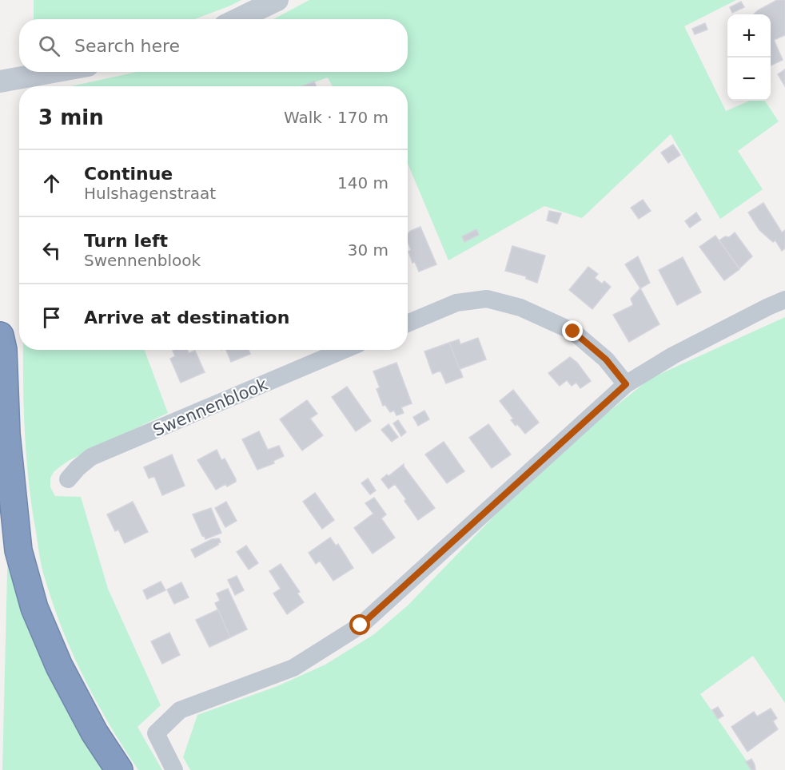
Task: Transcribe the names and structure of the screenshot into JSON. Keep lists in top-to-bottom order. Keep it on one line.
{"streets":{"street":["Swennenblook"]},"page":{"map_buttons":["+","−"],"search":"Search here","heading":["3 min","Walk · 170 m"],"list":[["Continue","Hulshagenstraat","140 m"],["Turn left","Swennenblook","30 m"],"Arrive at destination"]}}
